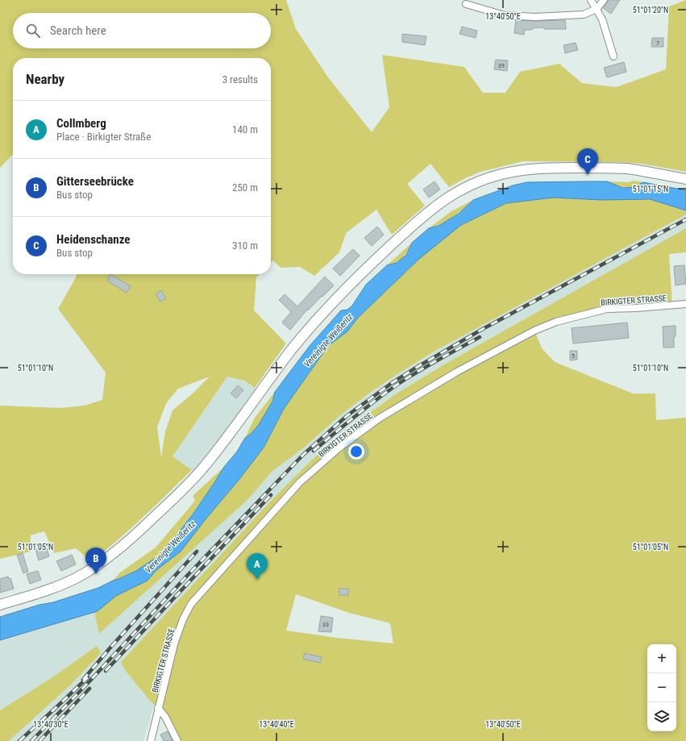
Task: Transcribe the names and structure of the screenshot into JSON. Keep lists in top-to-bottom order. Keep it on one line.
{"streets":{"street":["BIRKIGTER STRASSE"]},"water":["Vereinigte Weißeritz"],"house_numbers":["7","39","5","33"],"page":{"search":"Search here","heading":["Nearby","3 results"],"list":[{"mark":"A","name":"Collmberg","note":"Place · Birkigter Straße","value":"140 m"},{"mark":"B","name":"Gitterseebrücke","note":"Bus stop","value":"250 m"},{"mark":"C","name":"Heidenschanze","note":"Bus stop","value":"310 m"}],"pins":["C","B","A"],"map_buttons":["+","−"]},"coordinates":["51°01'20\"N","13°40'50\"E","51°01'15\"N","51°01'10\"N","51°01'05\"N","13°40'30\"E","13°40'40\"E"]}
